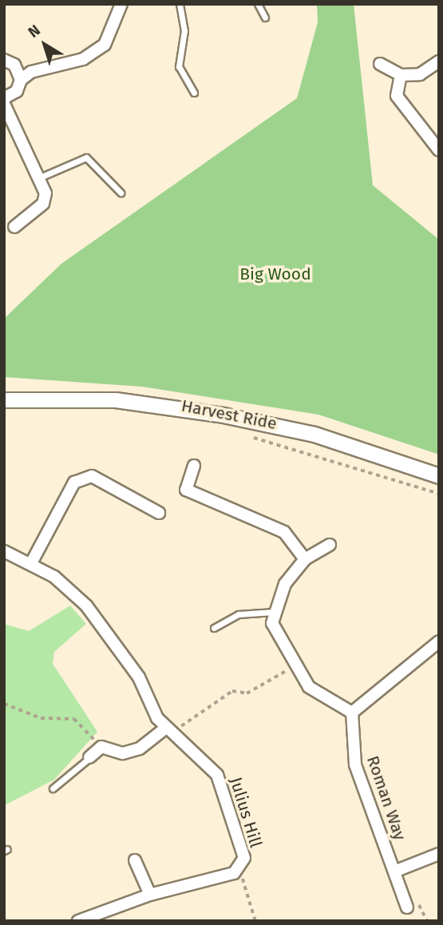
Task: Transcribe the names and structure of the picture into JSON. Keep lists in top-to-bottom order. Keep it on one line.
{"streets":{"street":["Harvest Ride","Roman Way","Julius Hill"]},"parks":["Big Wood"],"north":"top left"}
